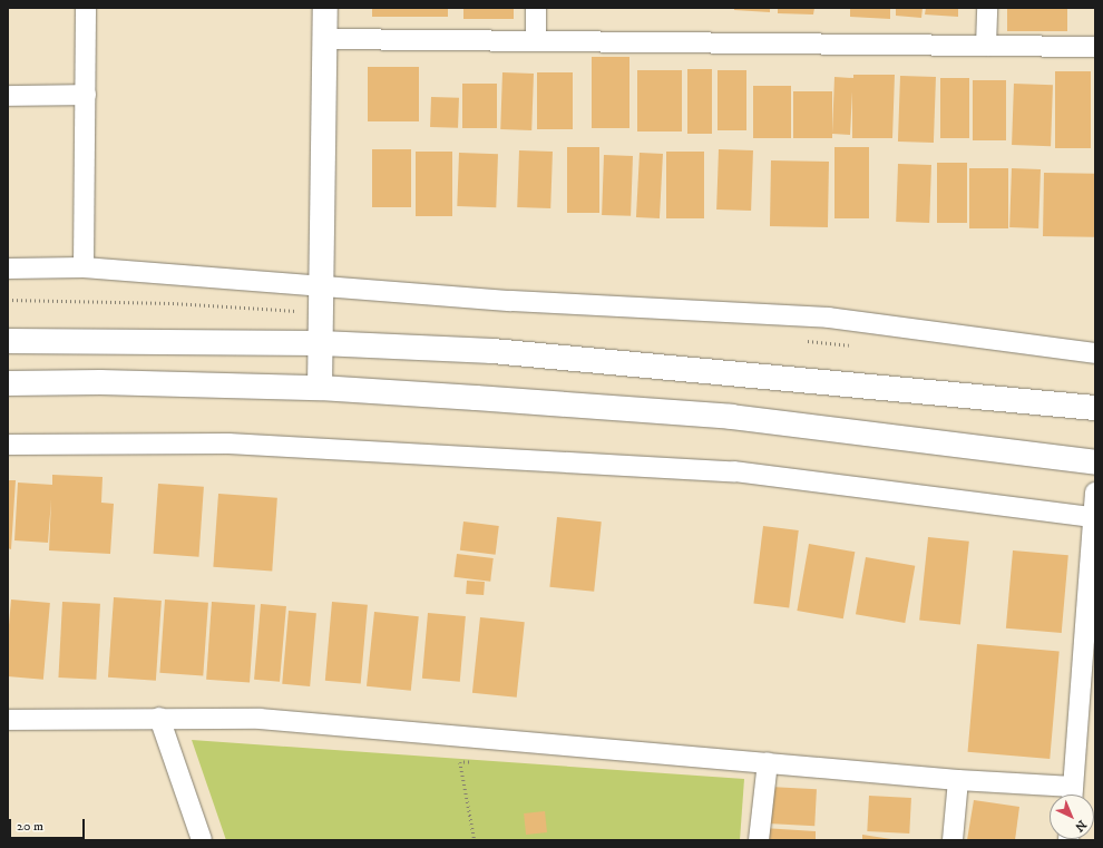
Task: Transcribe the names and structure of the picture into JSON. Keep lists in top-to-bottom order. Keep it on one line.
{"scale_bar":"20 m","north":"bottom right"}
